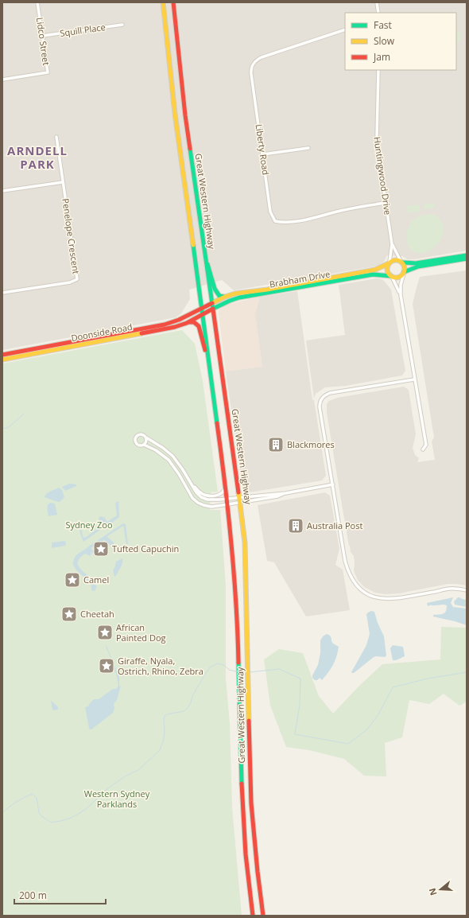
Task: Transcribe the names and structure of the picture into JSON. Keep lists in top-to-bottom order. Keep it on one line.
{"streets":{"main road":["Great Western Highway","Brabham Drive","Doonside Road"],"street":["Squill Place","Lidco Street","Liberty Road","Huntingwood Drive","Penelope Crescent"]},"crossings":[["Squill Place","Lidco Street"],["Liberty Road","Huntingwood Drive"],["Huntingwood Drive","Brabham Drive"],["Great Western Highway","Brabham Drive"],["Great Western Highway","Doonside Road"],["Brabham Drive","Doonside Road"]],"districts":["ARNDELL PARK"],"parks":["Sydney Zoo","Western Sydney Parklands"],"places":{"building":["Blackmores","Australia Post"],"place":["Tufted Capuchin","Camel","Cheetah","African Painted Dog","Giraffe, Nyala, Ostrich, Rhino, Zebra"]},"legend":["Fast","Slow","Jam"],"scale_bar":"200 m","north":"left"}
